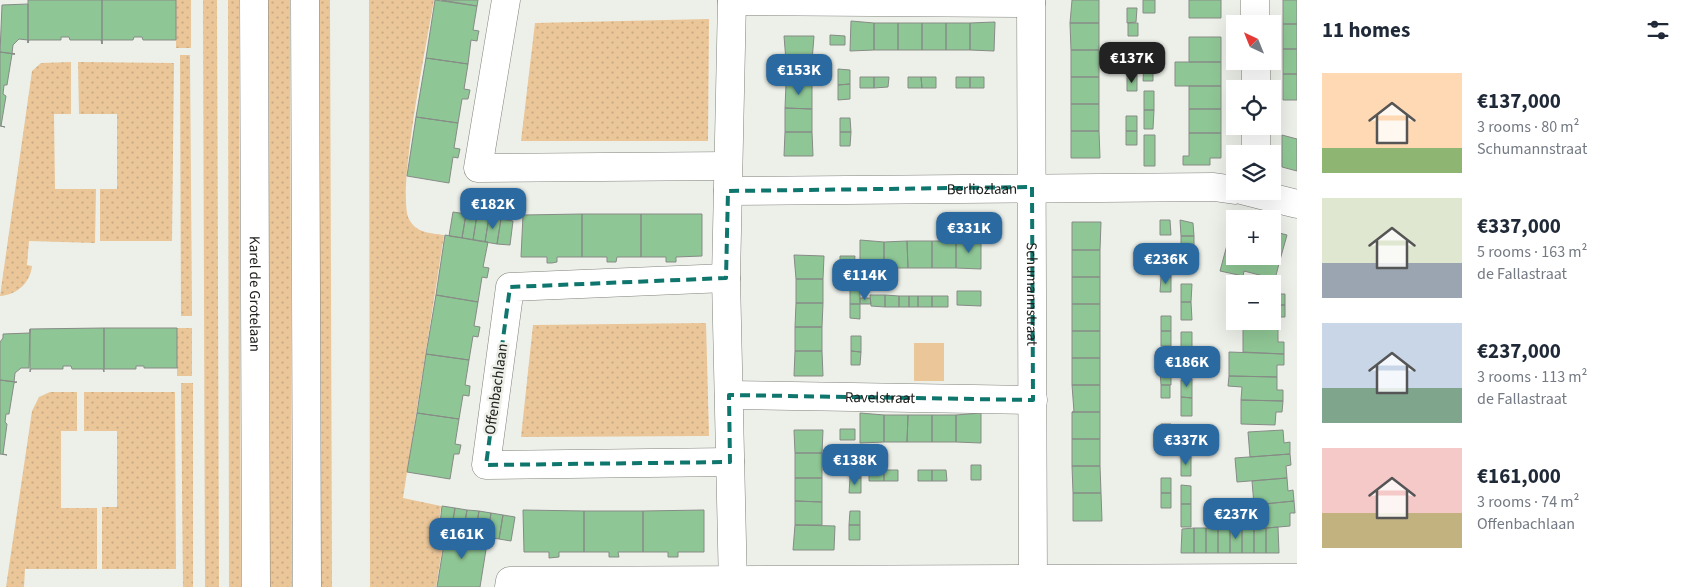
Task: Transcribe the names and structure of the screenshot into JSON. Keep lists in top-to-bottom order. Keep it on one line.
{"streets":{"street":["Berliozlaan","Karel de Grotelaan","Schumannstraat","Offenbachlaan","Ravelstraat"]},"crossings":[["Berliozlaan","Schumannstraat"],["Schumannstraat","Ravelstraat"]],"north":"top left","page":{"heading":"11 homes","map_buttons":["+","−"],"price":["€137K","€153K","€182K","€331K","€236K","€114K","€186K","€337K","€138K","€237K","€161K"],"list":[{"name":"€137,000","note":"3 rooms · 80 m² · Schumannstraat"},{"name":"€337,000","note":"5 rooms · 163 m² · de Fallastraat"},{"name":"€237,000","note":"3 rooms · 113 m² · de Fallastraat"},{"name":"€161,000","note":"3 rooms · 74 m² · Offenbachlaan"}]}}
